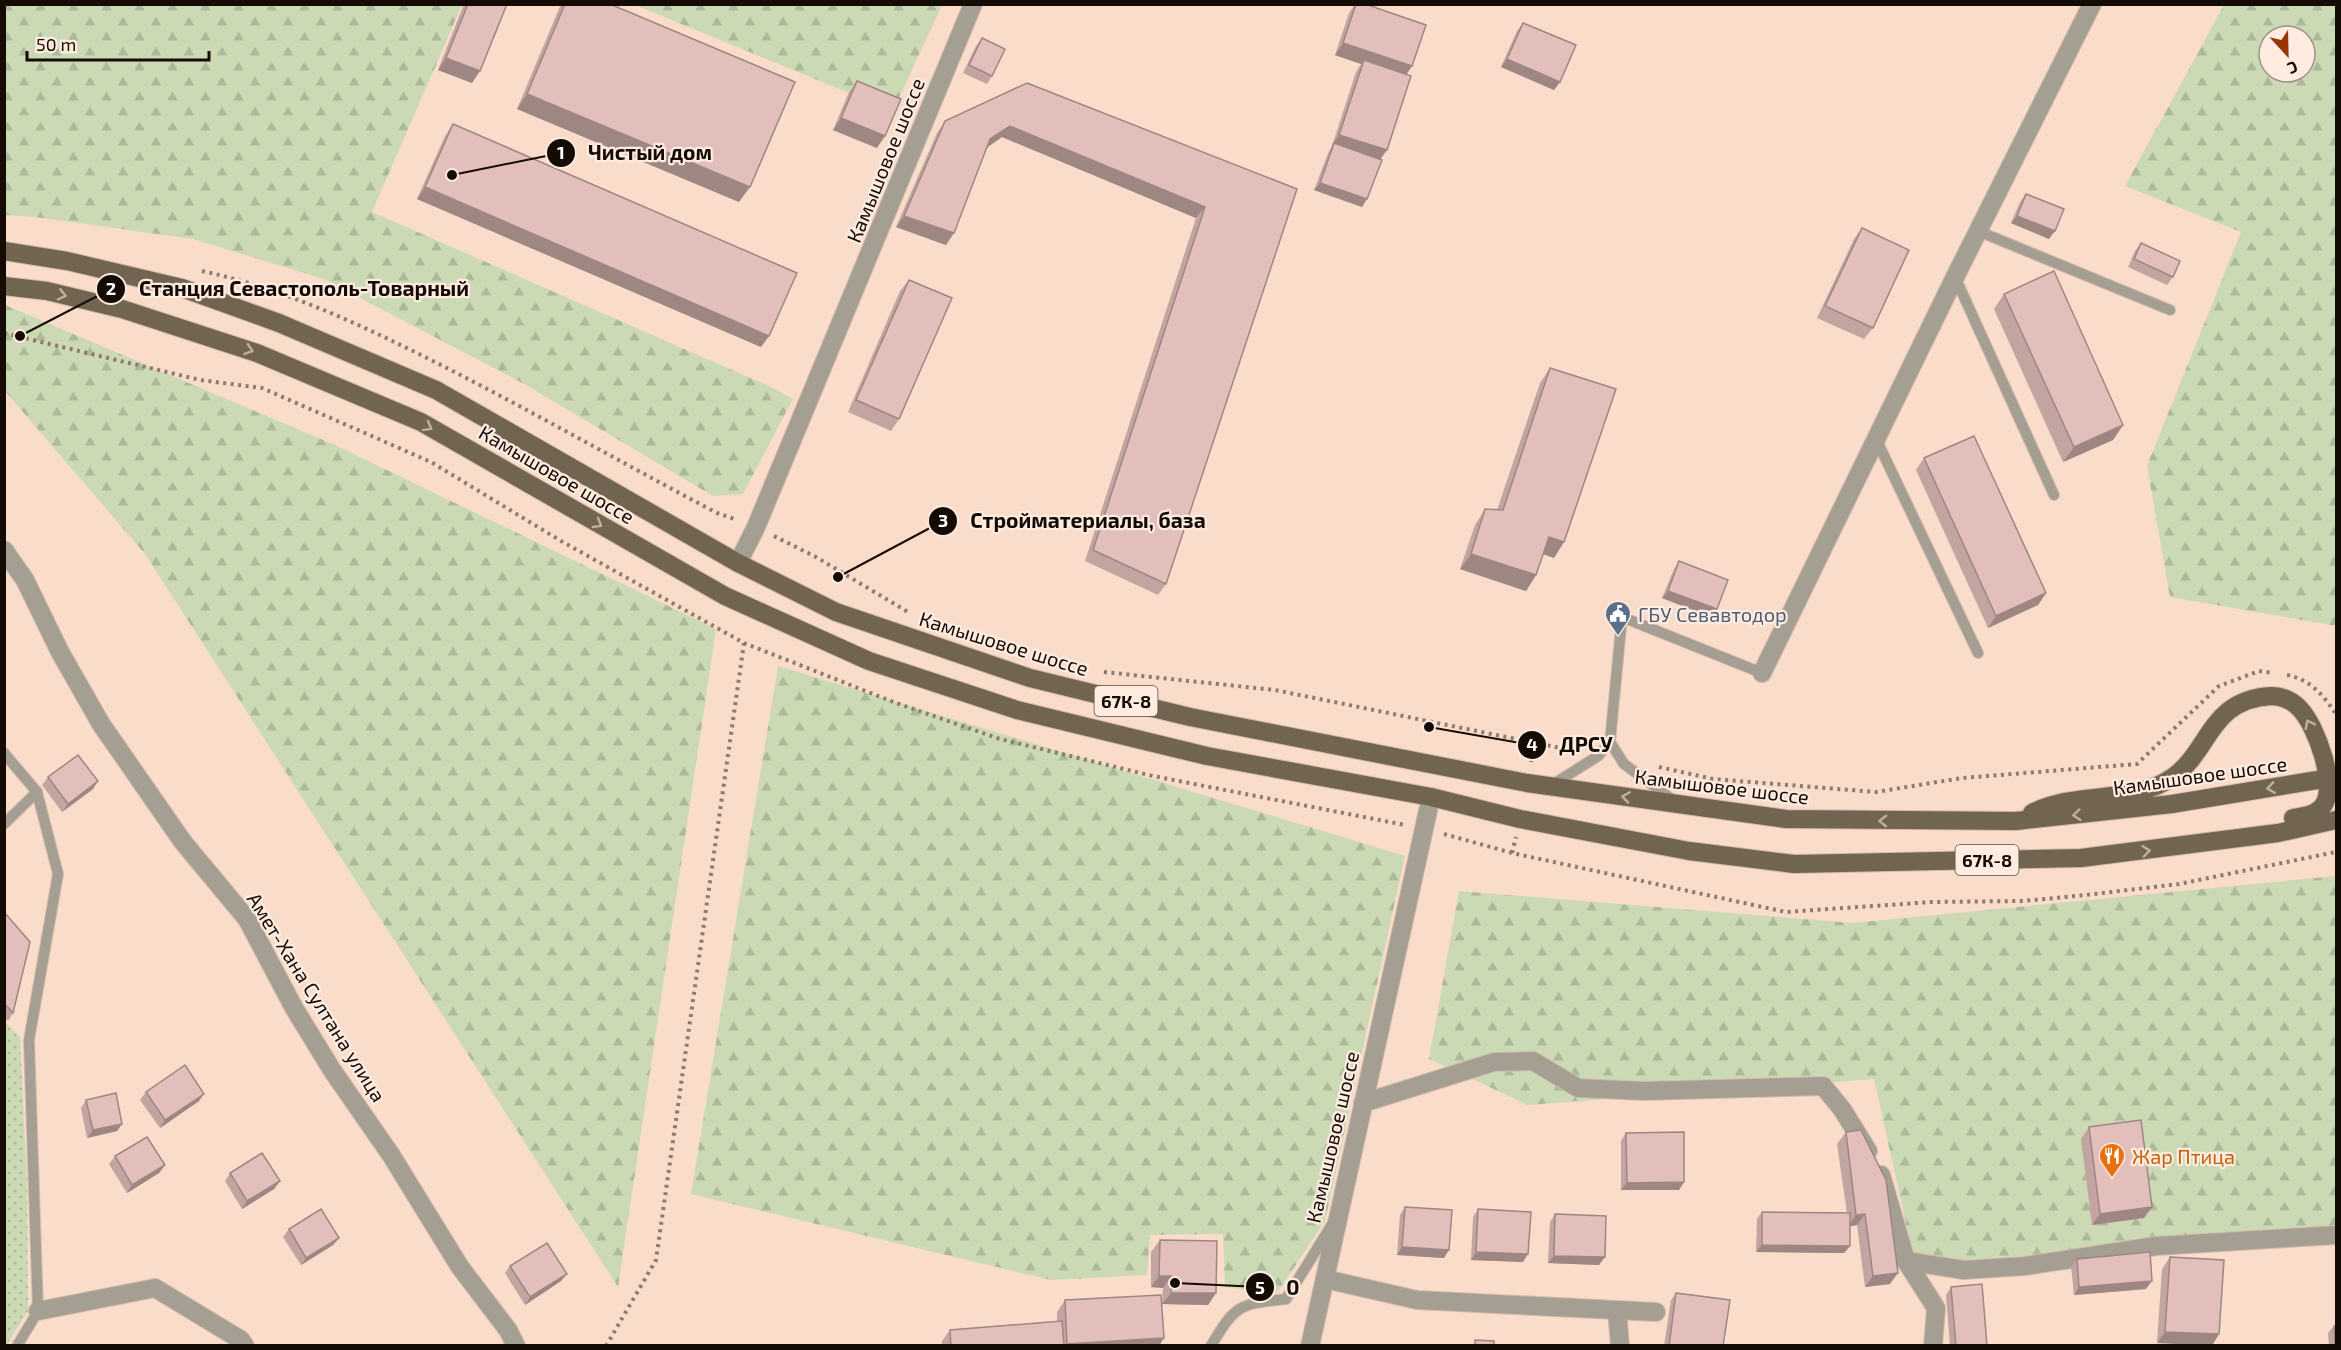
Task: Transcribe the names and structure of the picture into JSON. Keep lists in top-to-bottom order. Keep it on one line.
{"streets":{"main road":["Камышовое шоссе","67К-8"],"street":["Амет-Хана Султана улица"]},"places":{"other":["Чистый дом","Станция Севастополь-Товарный","Стройматериалы, база","ДРСУ","0"],"public building":["ГБУ Севавтодор"],"restaurant":["Жар Птица"]},"scale_bar":"50 m","north":"bottom"}
